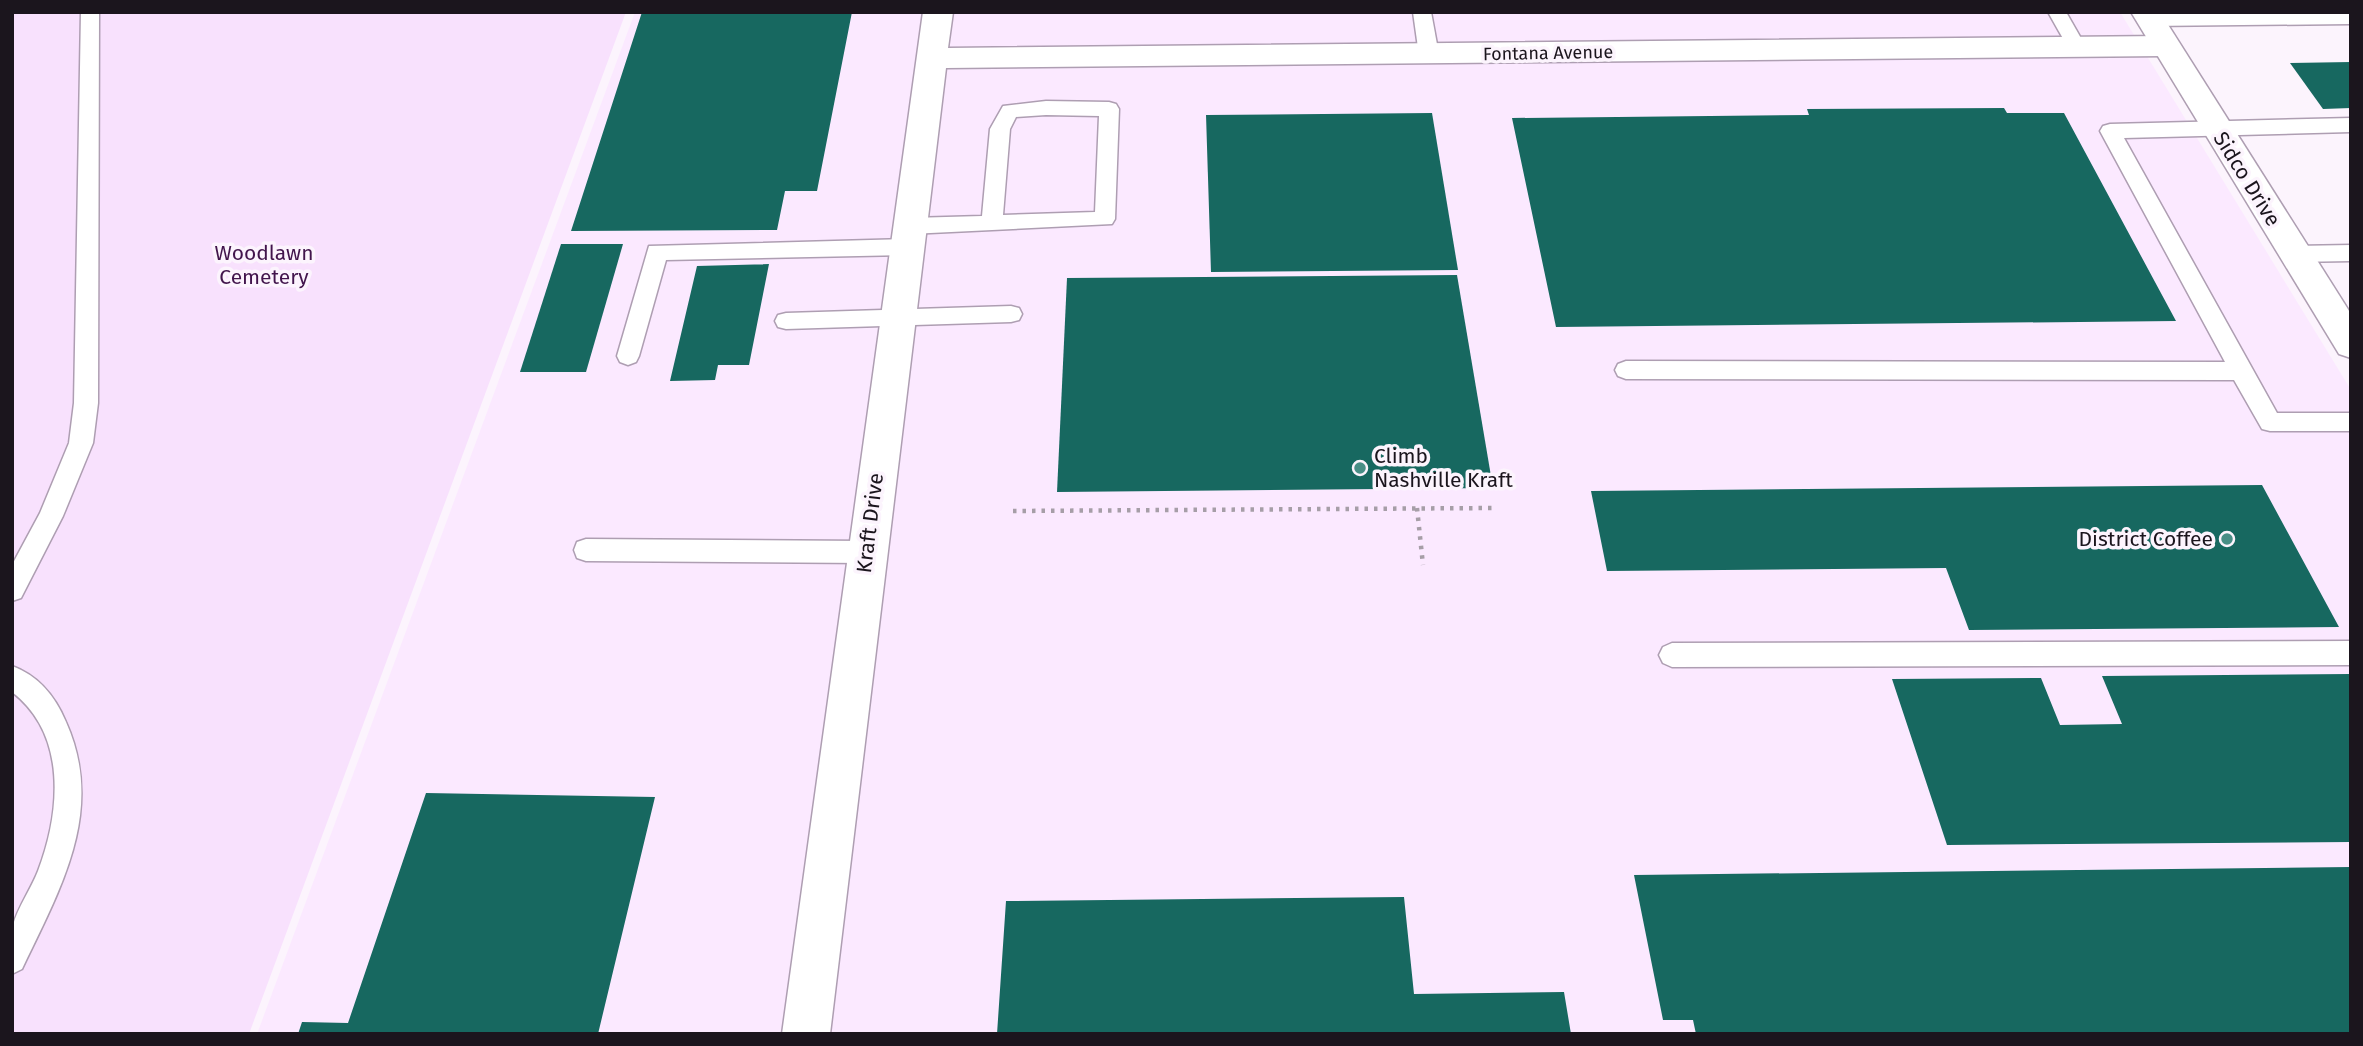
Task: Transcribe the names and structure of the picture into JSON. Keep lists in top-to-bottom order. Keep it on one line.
{"streets":{"street":["Fontana Avenue","Sidco Drive","Kraft Drive"]},"crossings":[["Fontana Avenue","Sidco Drive"],["Fontana Avenue","Kraft Drive"]],"parks":["Woodlawn Cemetery"],"places":["Climb Nashville Kraft","District Coffee"]}
